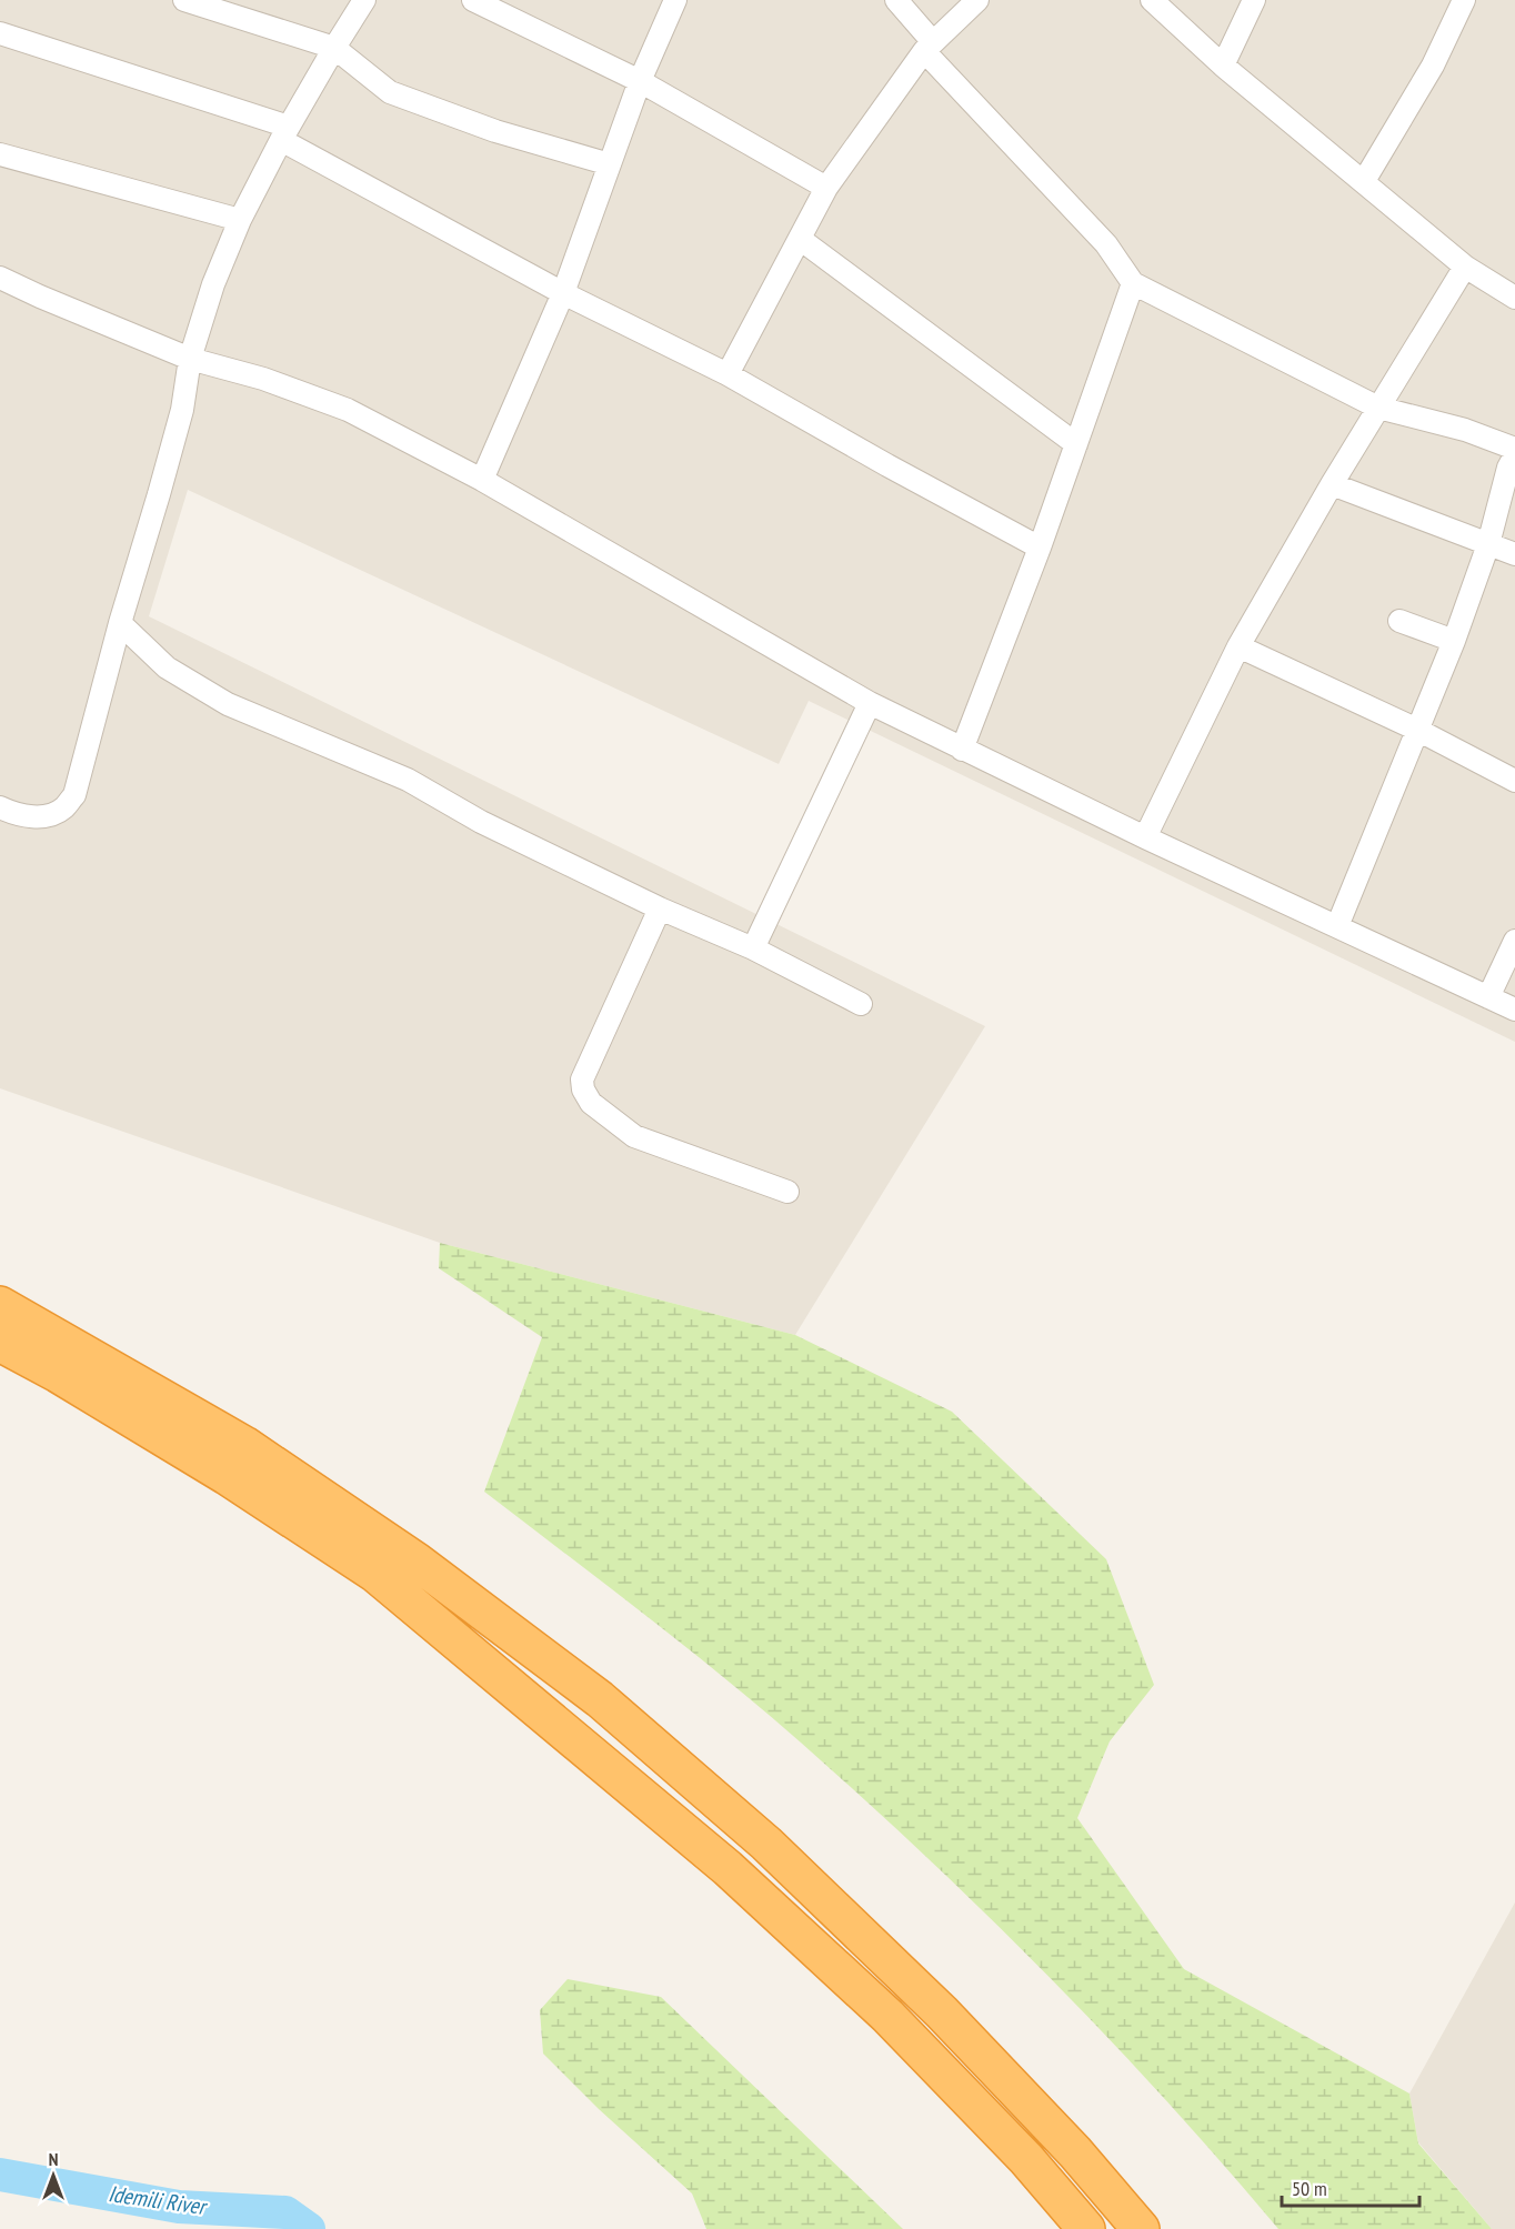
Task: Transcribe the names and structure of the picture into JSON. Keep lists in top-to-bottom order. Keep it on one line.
{"water":["Idemili River"],"scale_bar":"50 m","north":"top"}
